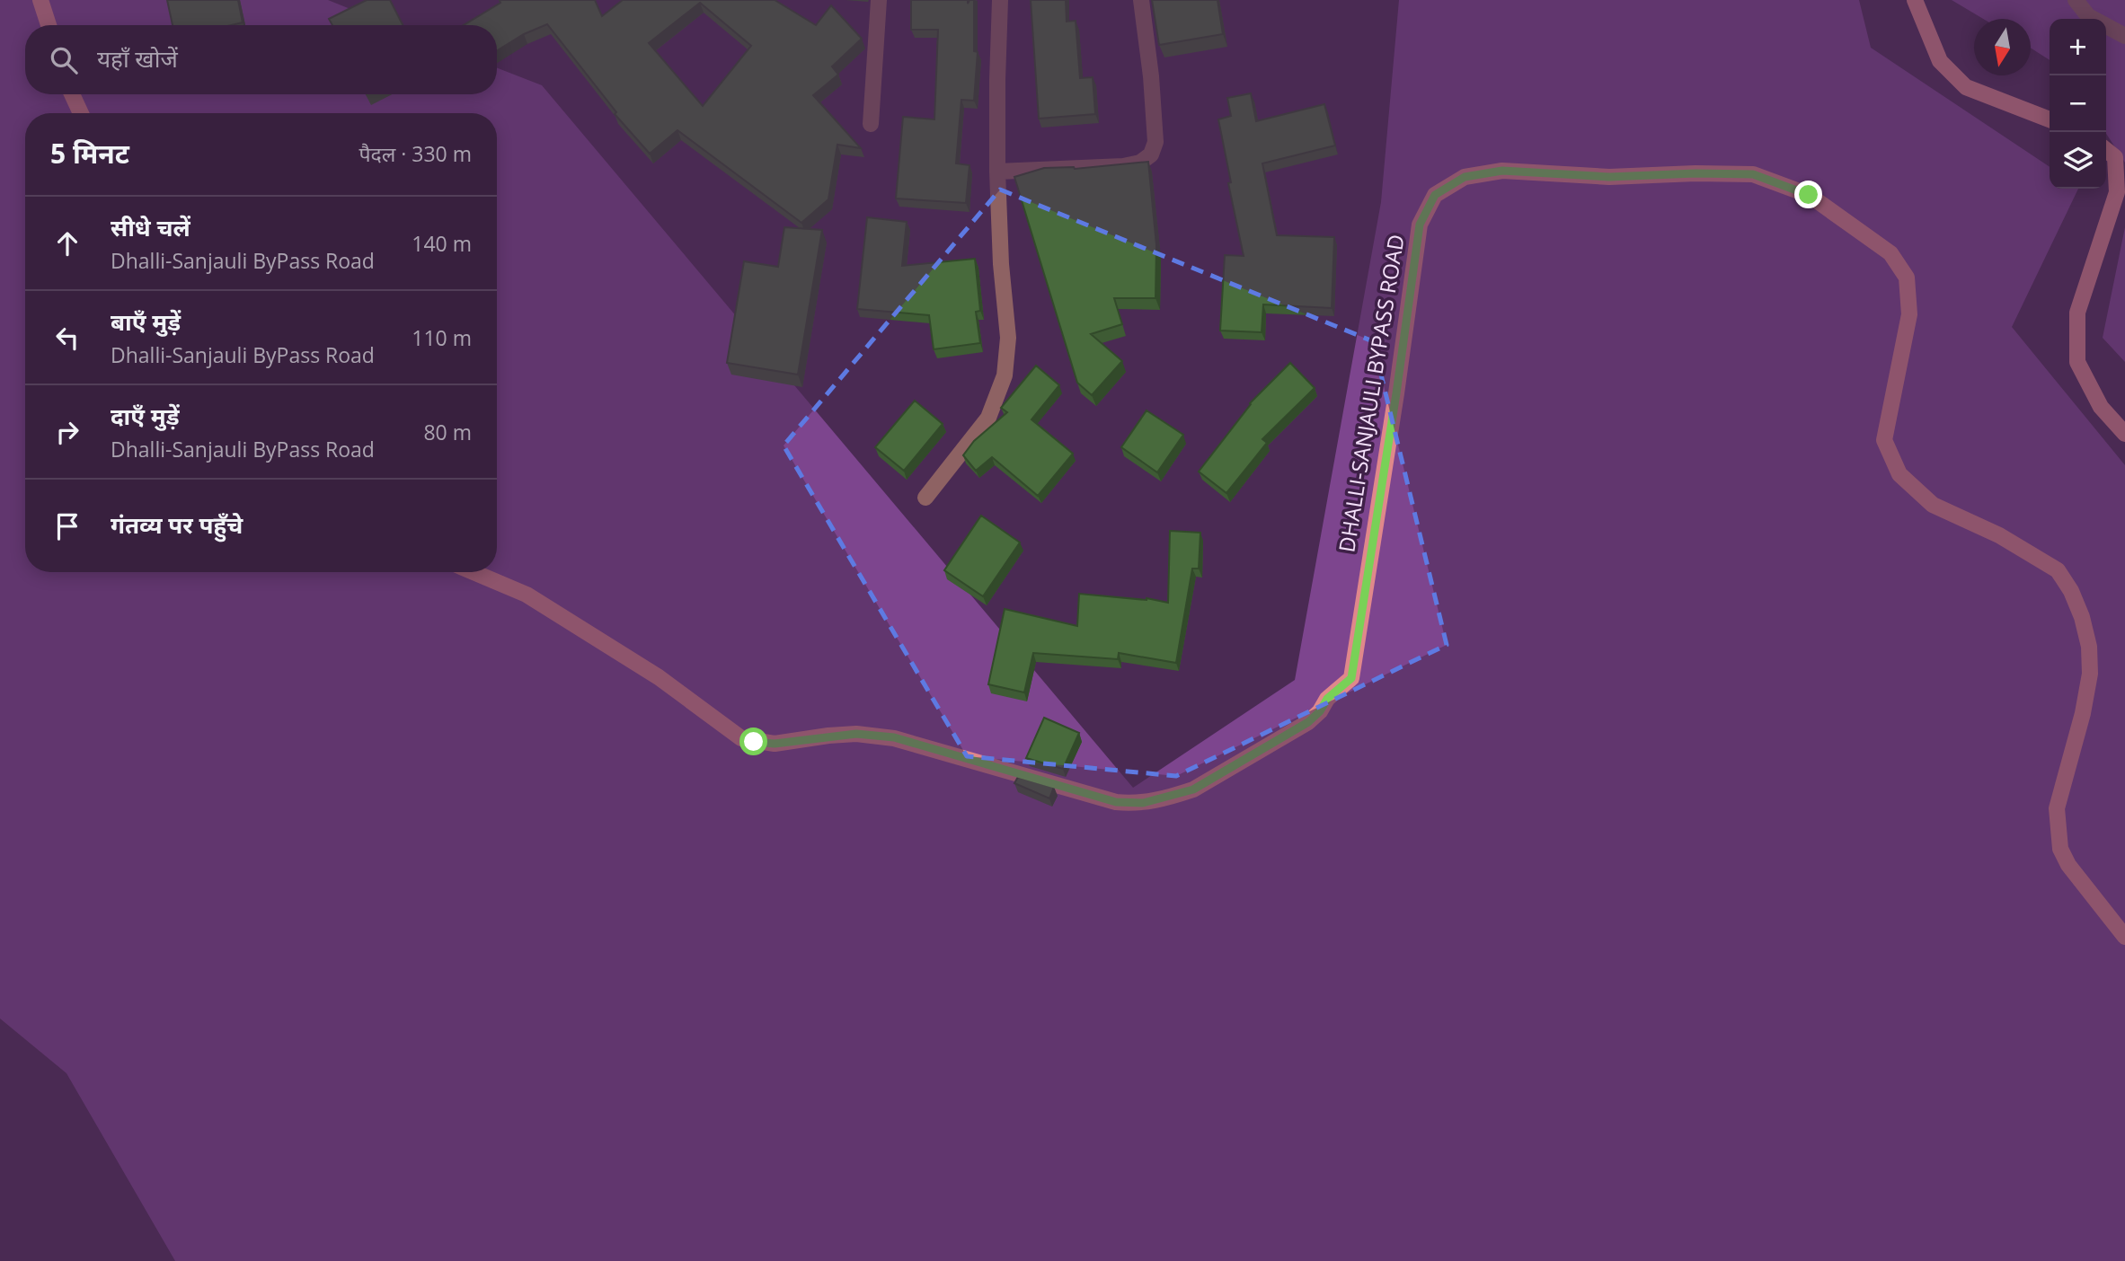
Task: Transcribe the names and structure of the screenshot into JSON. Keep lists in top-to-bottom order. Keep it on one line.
{"streets":{"main road":["DHALLI-SANJAULI BYPASS ROAD"]},"north":"bottom","page":{"map_buttons":["+","−"],"search":"यहाँ खोजें","heading":["5 मिनट","पैदल · 330 m"],"list":[["सीधे चलें","Dhalli-Sanjauli ByPass Road","140 m"],["बाएँ मुड़ें","Dhalli-Sanjauli ByPass Road","110 m"],["दाएँ मुड़ें","Dhalli-Sanjauli ByPass Road","80 m"],"गंतव्य पर पहुँचे"]}}
